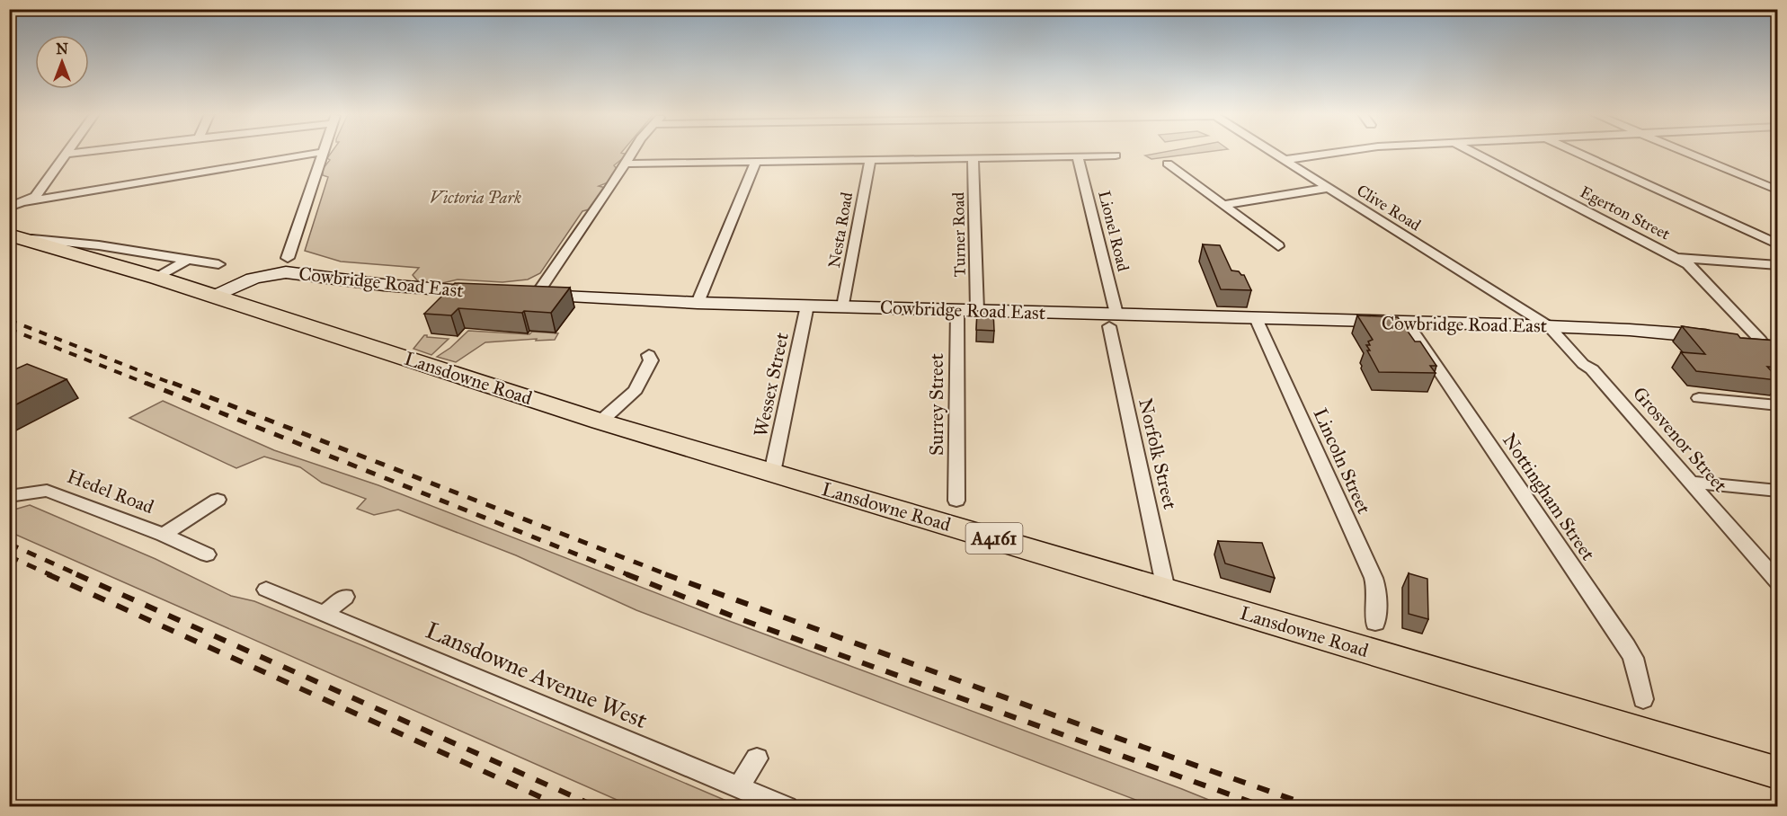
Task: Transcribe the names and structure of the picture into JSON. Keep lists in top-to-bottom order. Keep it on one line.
{"streets":{"main road":["Lansdowne Road","A4161"],"street":["Clive Road","Egerton Street","Nesta Road","Lionel Road","Turner Road","Cowbridge Road East","Wessex Street","Surrey Street","Grosvenor Street","Norfolk Street","Lincoln Street","Hedel Road","Nottingham Street","Lansdowne Avenue West"]},"crossings":[["Clive Road","Cowbridge Road East"],["Clive Road","Grosvenor Street"],["Egerton Street","Cowbridge Road East"],["Nesta Road","Cowbridge Road East"],["Lionel Road","Cowbridge Road East"],["Lionel Road","Norfolk Street"],["Turner Road","Cowbridge Road East"],["Cowbridge Road East","Lansdowne Road"],["Cowbridge Road East","Wessex Street"],["Cowbridge Road East","Surrey Street"],["Cowbridge Road East","Grosvenor Street"],["Cowbridge Road East","Norfolk Street"],["Cowbridge Road East","Lincoln Street"],["Cowbridge Road East","Nottingham Street"],["Cowbridge Road East","A4161"],["Lansdowne Road","Wessex Street"],["Lansdowne Road","Norfolk Street"],["Lansdowne Road","A4161"]],"parks":["Victoria Park"],"north":"top"}
